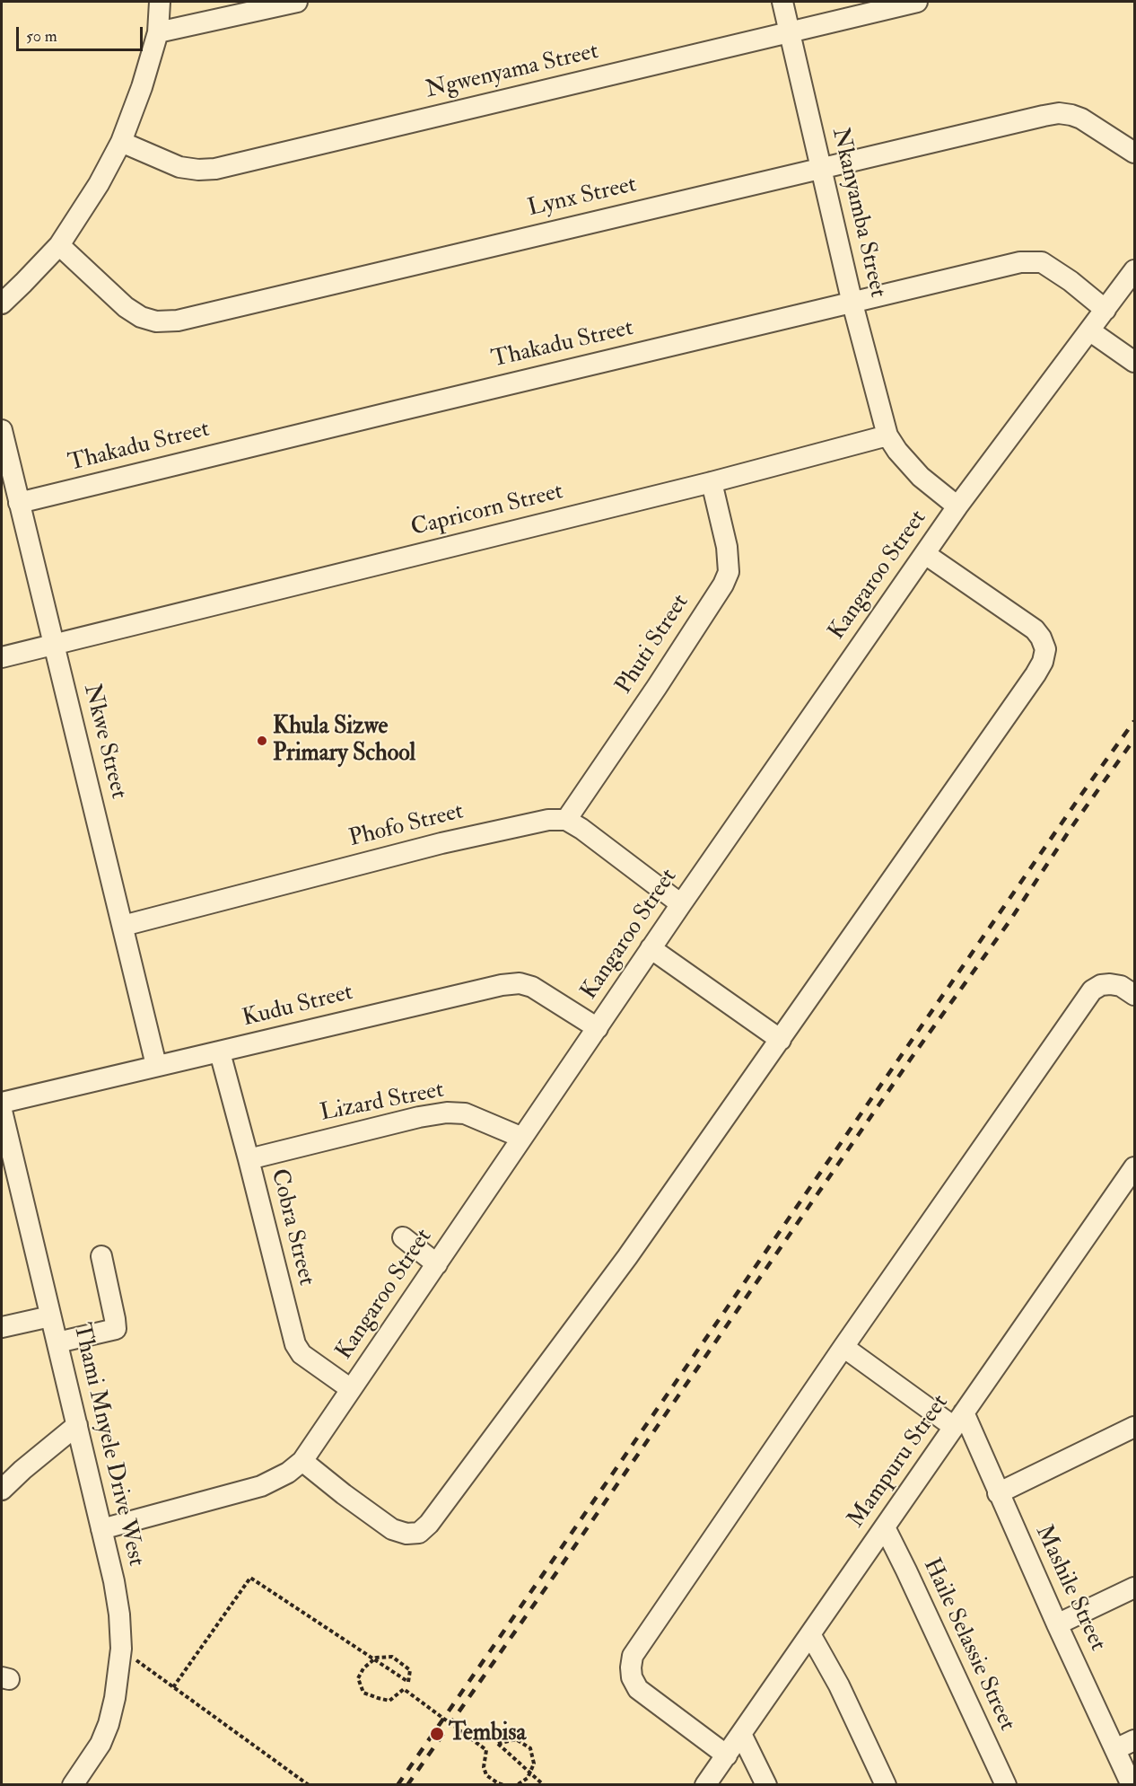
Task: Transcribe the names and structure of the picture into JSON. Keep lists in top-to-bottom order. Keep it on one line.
{"streets":{"street":["Ngwenyama Street","Lynx Street","Nkanyamba Street","Thakadu Street","Capricorn Street","Kangaroo Street","Phuti Street","Nkwe Street","Phofo Street","Kudu Street","Lizard Street","Cobra Street","Thami Mnyele Drive West","Mampuru Street","Mashile Street","Haile Selassie Street"]},"crossings":[["Ngwenyama Street","Nkanyamba Street"],["Lynx Street","Nkanyamba Street"],["Nkanyamba Street","Thakadu Street"],["Nkanyamba Street","Capricorn Street"],["Thakadu Street","Kangaroo Street"],["Thakadu Street","Nkwe Street"],["Capricorn Street","Phuti Street"],["Capricorn Street","Nkwe Street"],["Kangaroo Street","Kudu Street"],["Kangaroo Street","Lizard Street"],["Kangaroo Street","Cobra Street"],["Kangaroo Street","Thami Mnyele Drive West"],["Phuti Street","Phofo Street"],["Nkwe Street","Phofo Street"],["Nkwe Street","Kudu Street"],["Kudu Street","Cobra Street"],["Lizard Street","Cobra Street"],["Mampuru Street","Mashile Street"],["Mampuru Street","Haile Selassie Street"]],"places":["Khula Sizwe Primary School","Tembisa"],"scale_bar":"50 m"}
